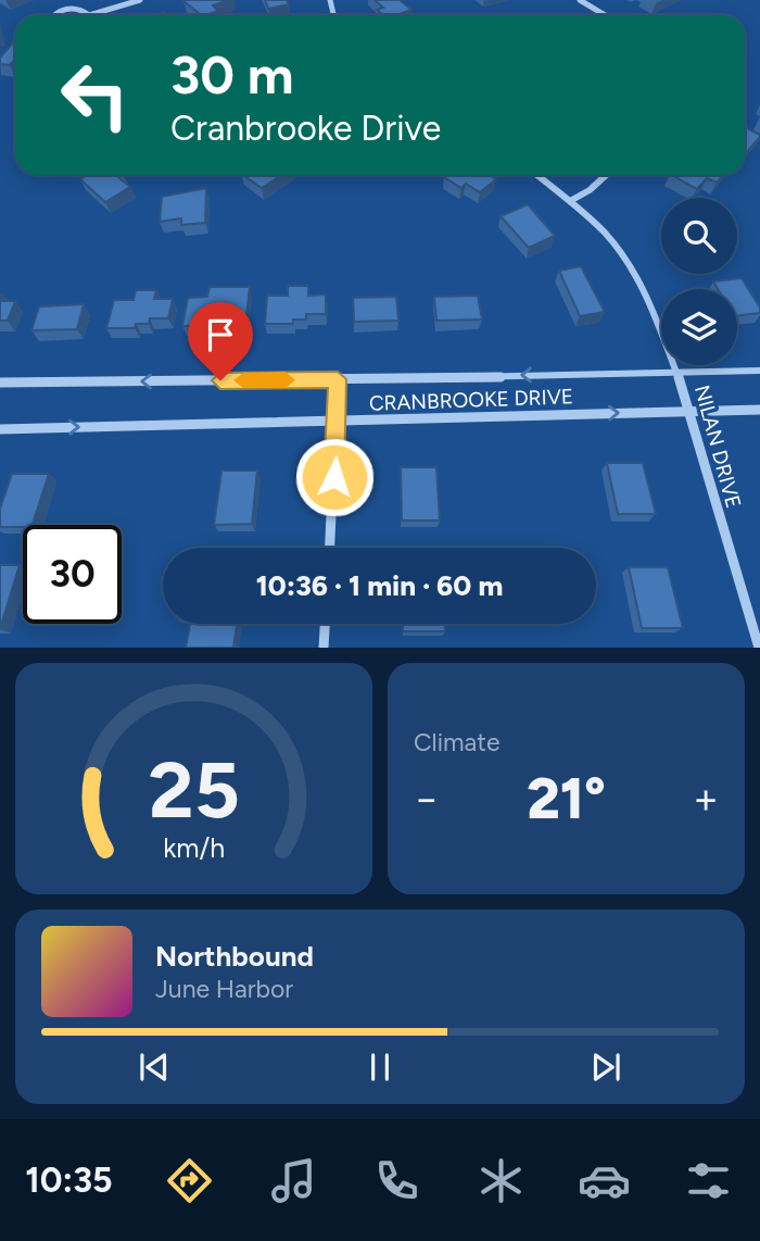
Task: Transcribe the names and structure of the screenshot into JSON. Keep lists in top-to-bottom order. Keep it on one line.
{"streets":{"street":["CRANBROOKE DRIVE","NILAN DRIVE"]},"crossings":[["CRANBROOKE DRIVE","NILAN DRIVE"]],"page":{"turn":["30 m","Cranbrooke Drive"],"limit":"30","trip":"10:36 · 1 min · 60 m","tile":"Climate","heat":["−","21°","+"],"song":["Northbound","June Harbor"],"tabs":"10:35","gauge":["25","km/h"]}}
